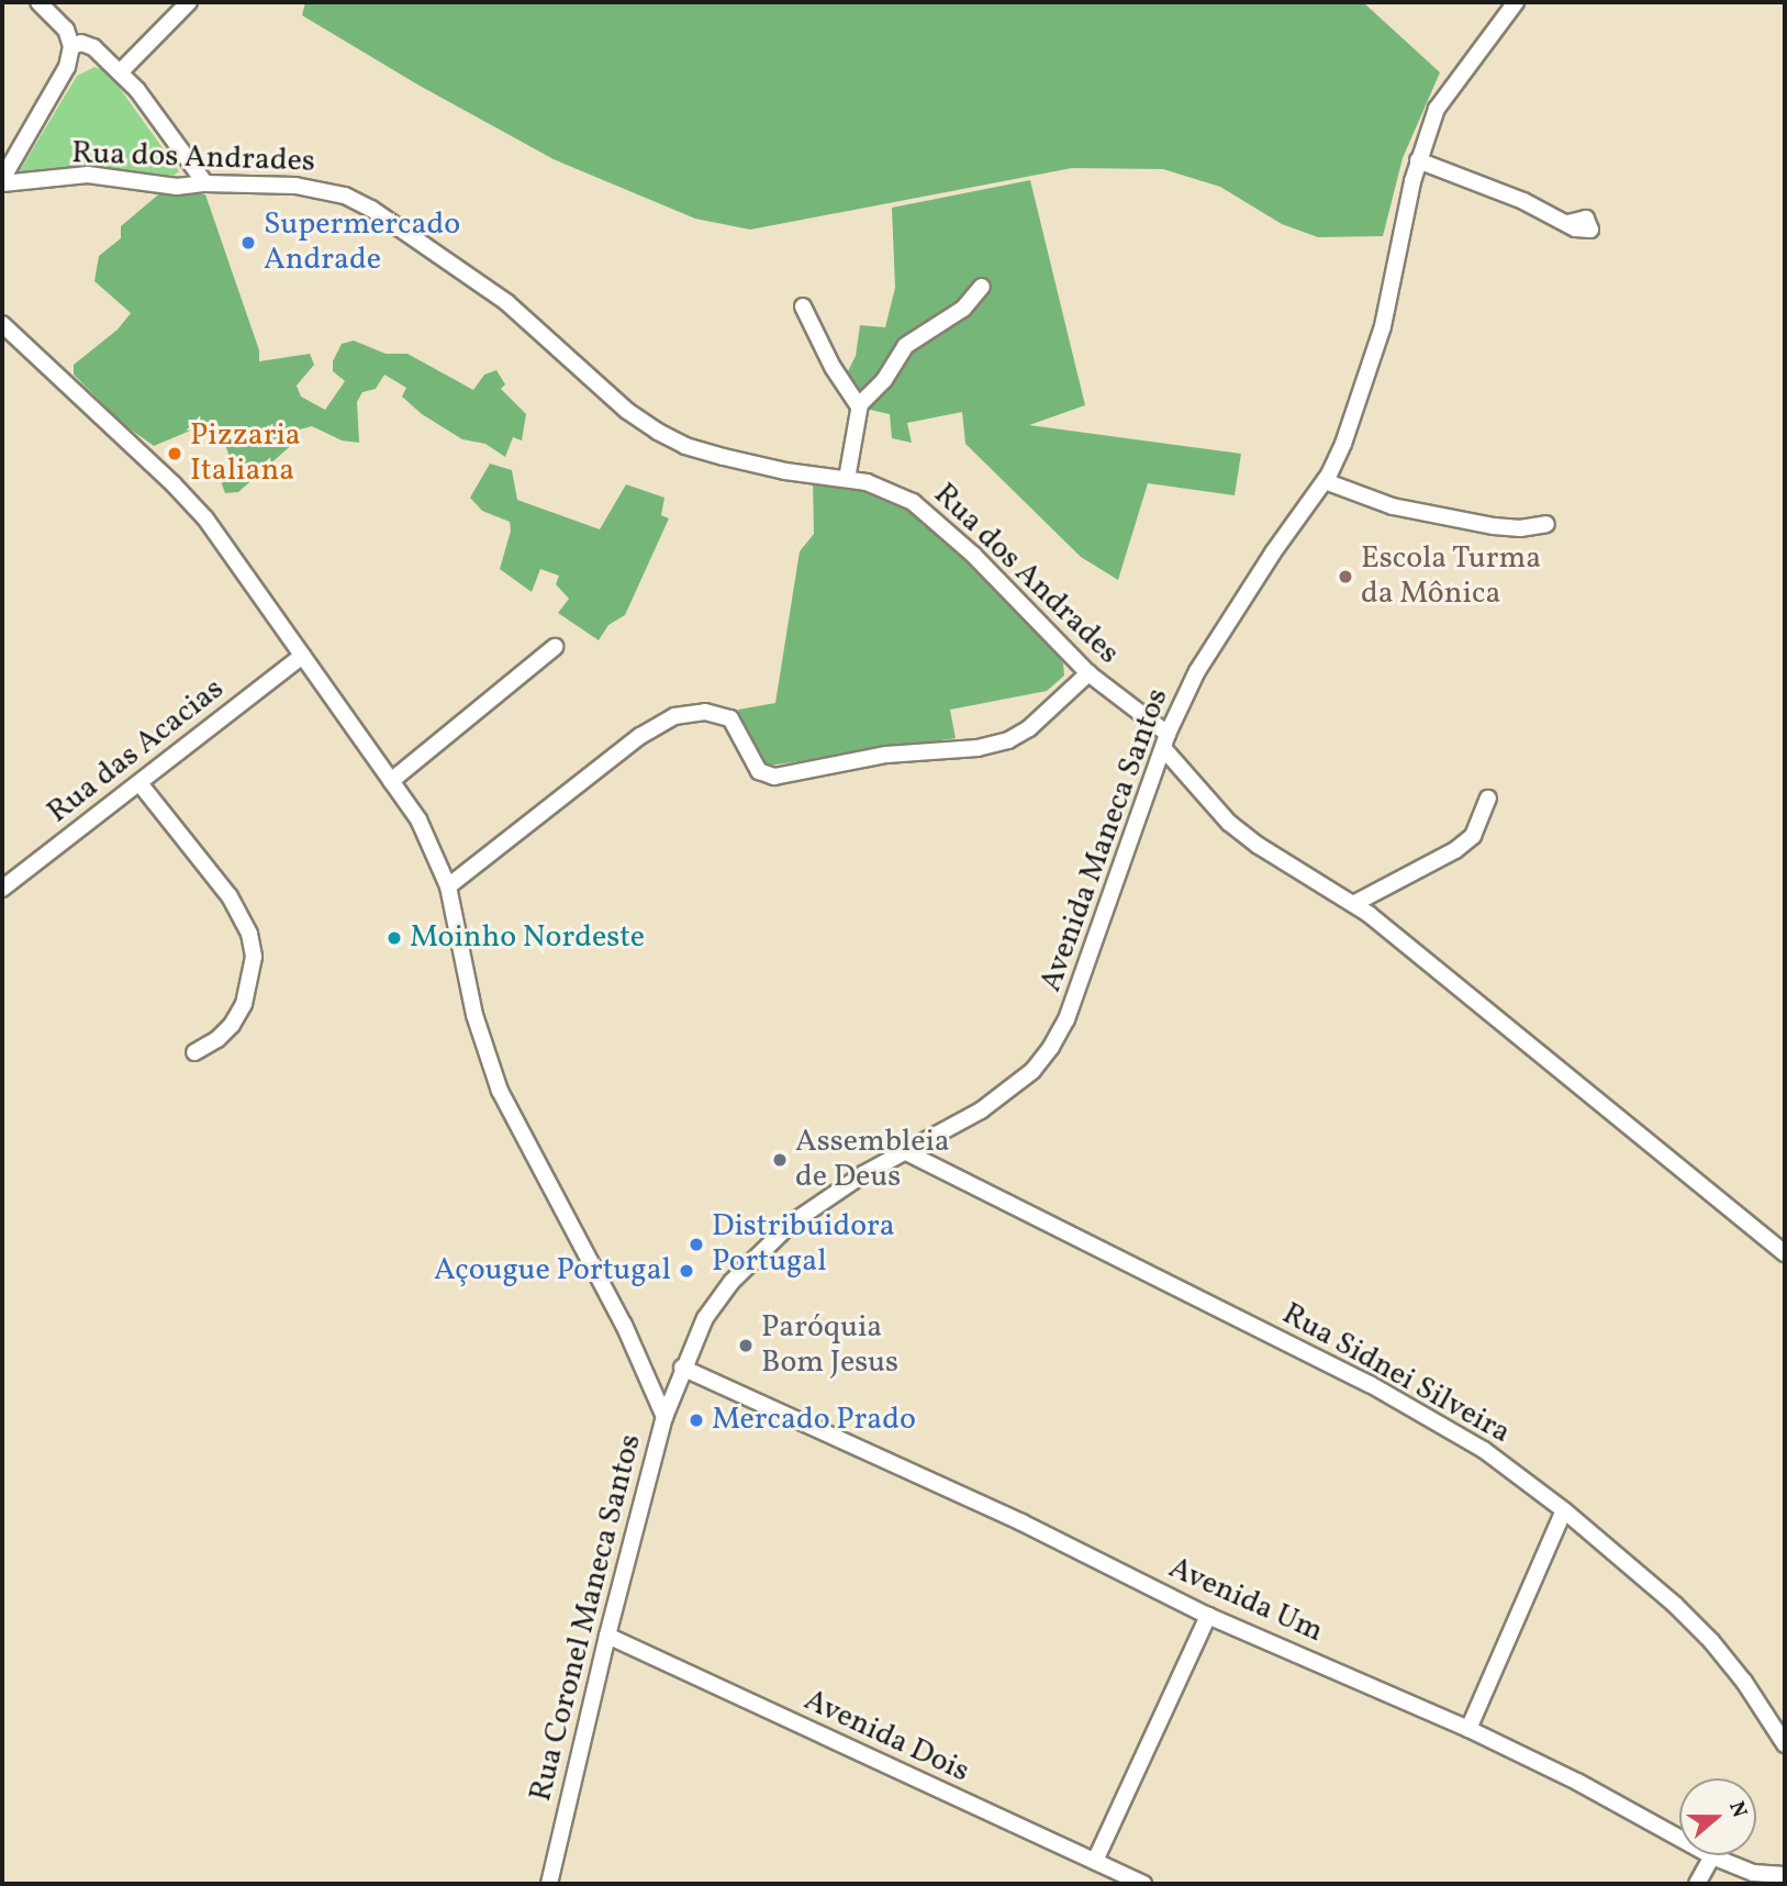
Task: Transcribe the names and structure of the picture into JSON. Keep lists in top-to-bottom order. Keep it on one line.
{"streets":{"street":["Rua dos Andrades","Rua das Acacias","Avenida Maneca Santos","Rua Sidnei Silveira","Avenida Um","Rua Coronel Maneca Santos","Avenida Dois"]},"crossings":[["Rua dos Andrades","Avenida Maneca Santos"],["Avenida Maneca Santos","Rua Sidnei Silveira"],["Avenida Maneca Santos","Avenida Um"],["Avenida Maneca Santos","Rua Coronel Maneca Santos"],["Avenida Um","Rua Coronel Maneca Santos"],["Rua Coronel Maneca Santos","Avenida Dois"]],"places":["Supermercado Andrade","Pizzaria Italiana","Escola Turma da Mônica","Moinho Nordeste","Assembleia de Deus","Distribuidora Portugal","Açougue Portugal","Paróquia Bom Jesus","Mercado Prado"],"north":"right"}
